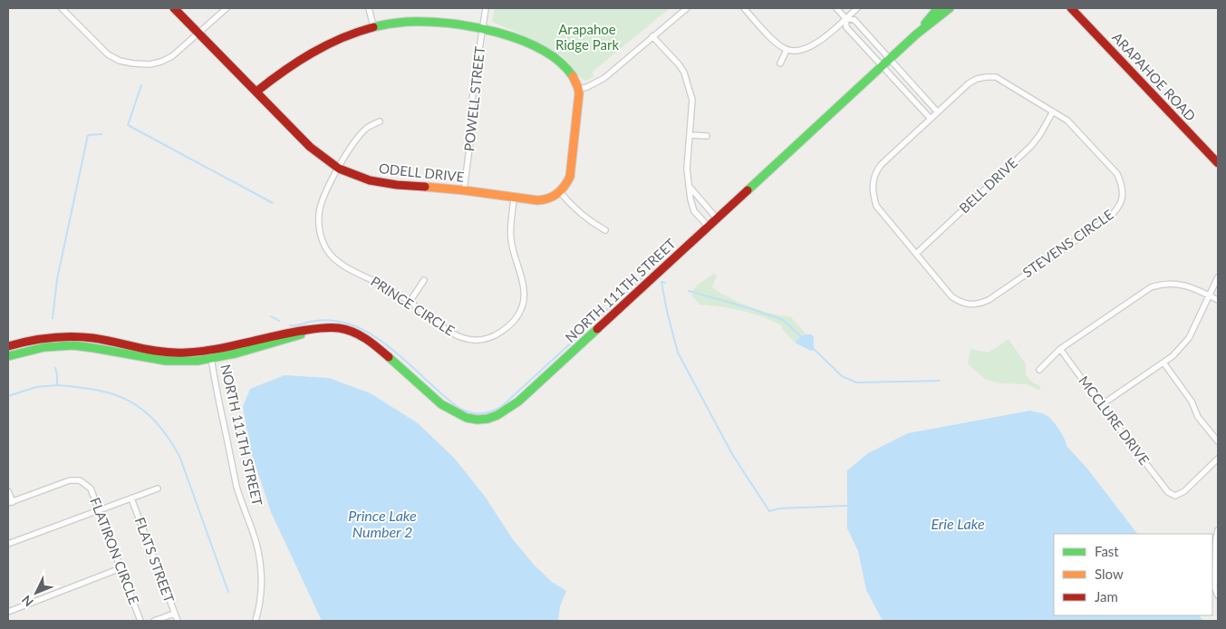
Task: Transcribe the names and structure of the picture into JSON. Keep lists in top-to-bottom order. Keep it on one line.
{"streets":{"street":["ARAPAHOE ROAD","POWELL STREET","ODELL DRIVE","BELL DRIVE","STEVENS CIRCLE","NORTH 111TH STREET","PRINCE CIRCLE","MCCLURE DRIVE","FLATIRON CIRCLE","FLATS STREET"]},"crossings":[["POWELL STREET","ODELL DRIVE"],["ODELL DRIVE","PRINCE CIRCLE"],["BELL DRIVE","STEVENS CIRCLE"]],"water":["Prince Lake Number 2","Erie Lake"],"parks":["Arapahoe Ridge Park"],"legend":["Fast","Slow","Jam"],"north":"bottom left"}
